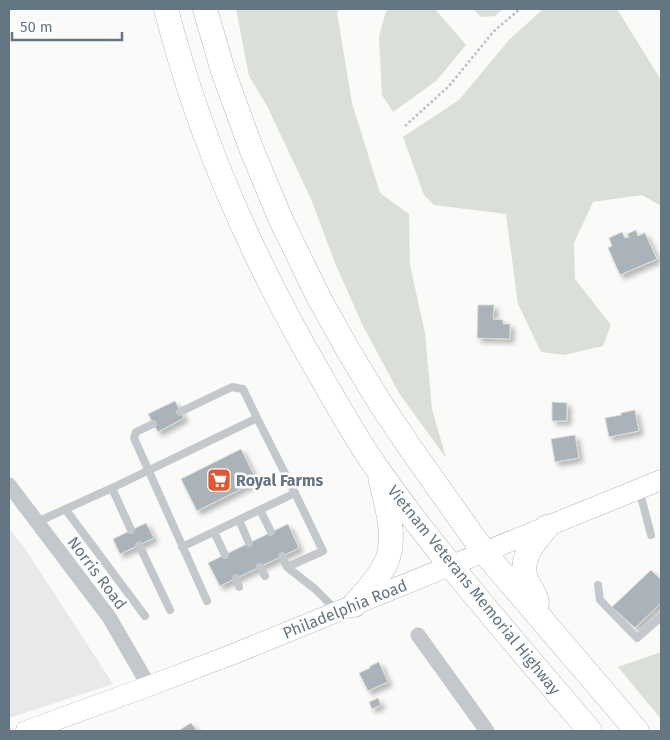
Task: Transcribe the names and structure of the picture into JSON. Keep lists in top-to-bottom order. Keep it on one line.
{"streets":{"highway":["Vietnam Veterans Memorial Highway"],"main road":["Philadelphia Road"],"street":["Norris Road"]},"crossings":[["Norris Road","Philadelphia Road"],["Vietnam Veterans Memorial Highway","Philadelphia Road"]],"places":{"supermarket":["Royal Farms"]},"scale_bar":"50 m"}
